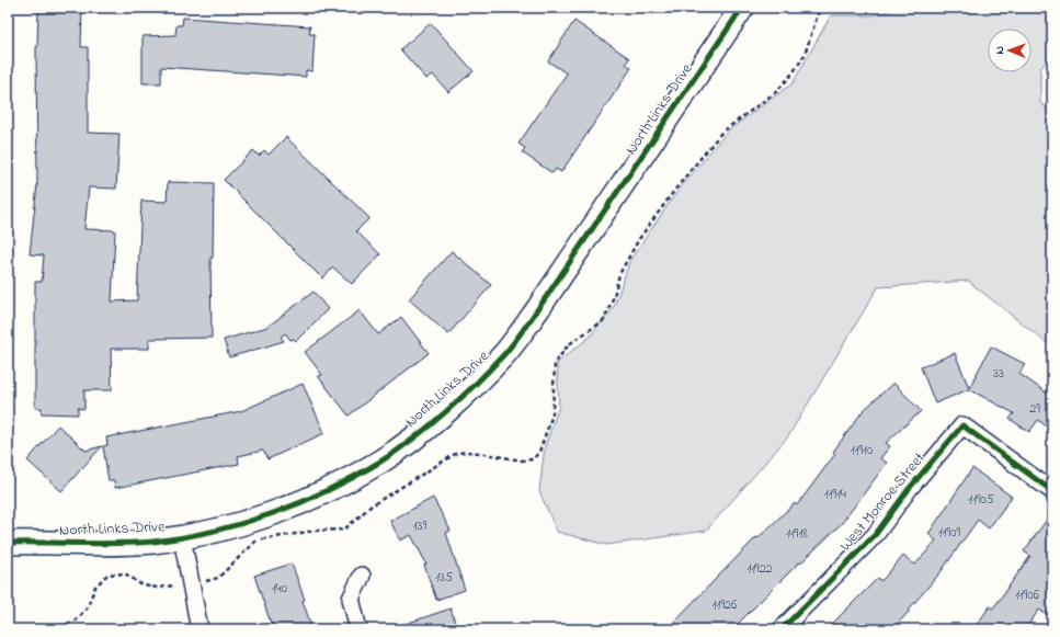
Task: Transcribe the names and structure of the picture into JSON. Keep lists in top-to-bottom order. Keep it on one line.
{"streets":{"street":["North Links Drive","West Monroe Street"]},"house_numbers":["33","29","11910","11914","11905","139","11909","11918","11922","135","140","11906","11926"],"north":"left"}
